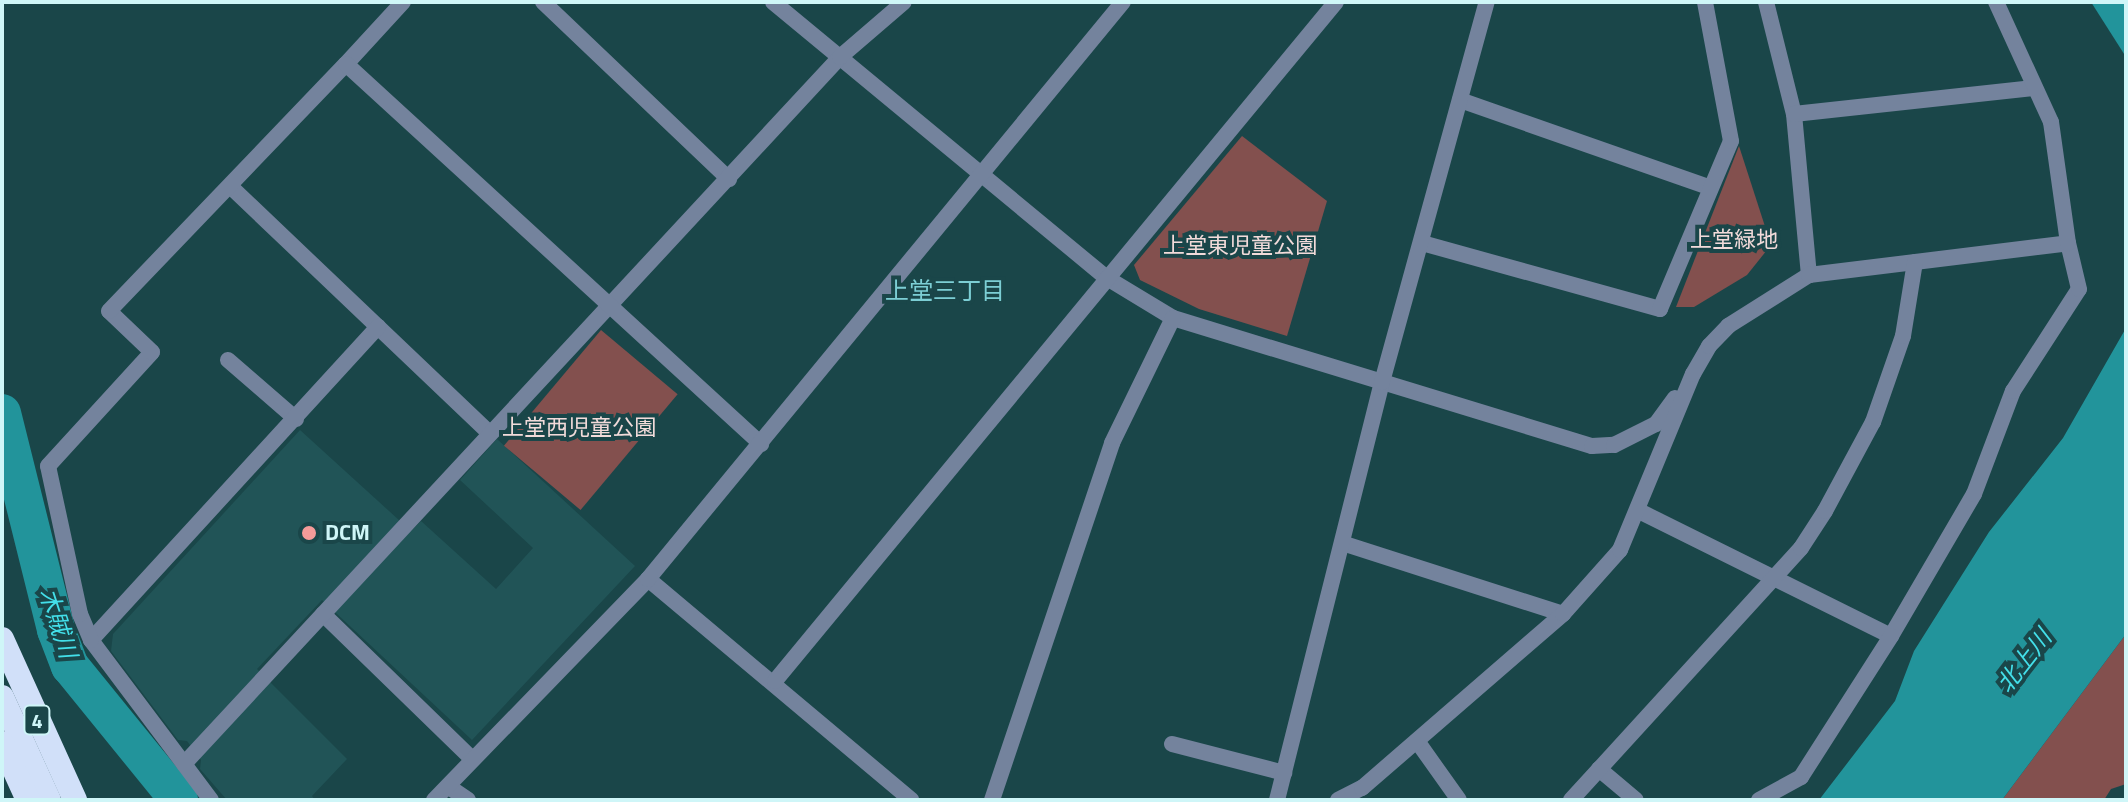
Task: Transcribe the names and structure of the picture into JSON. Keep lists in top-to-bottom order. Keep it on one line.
{"streets":{"highway":["4"]},"districts":["上堂三丁目"],"water":["木賊川","北上川"],"parks":["上堂緑地","上堂東児童公園","上堂西児童公園"],"places":["DCM"]}
